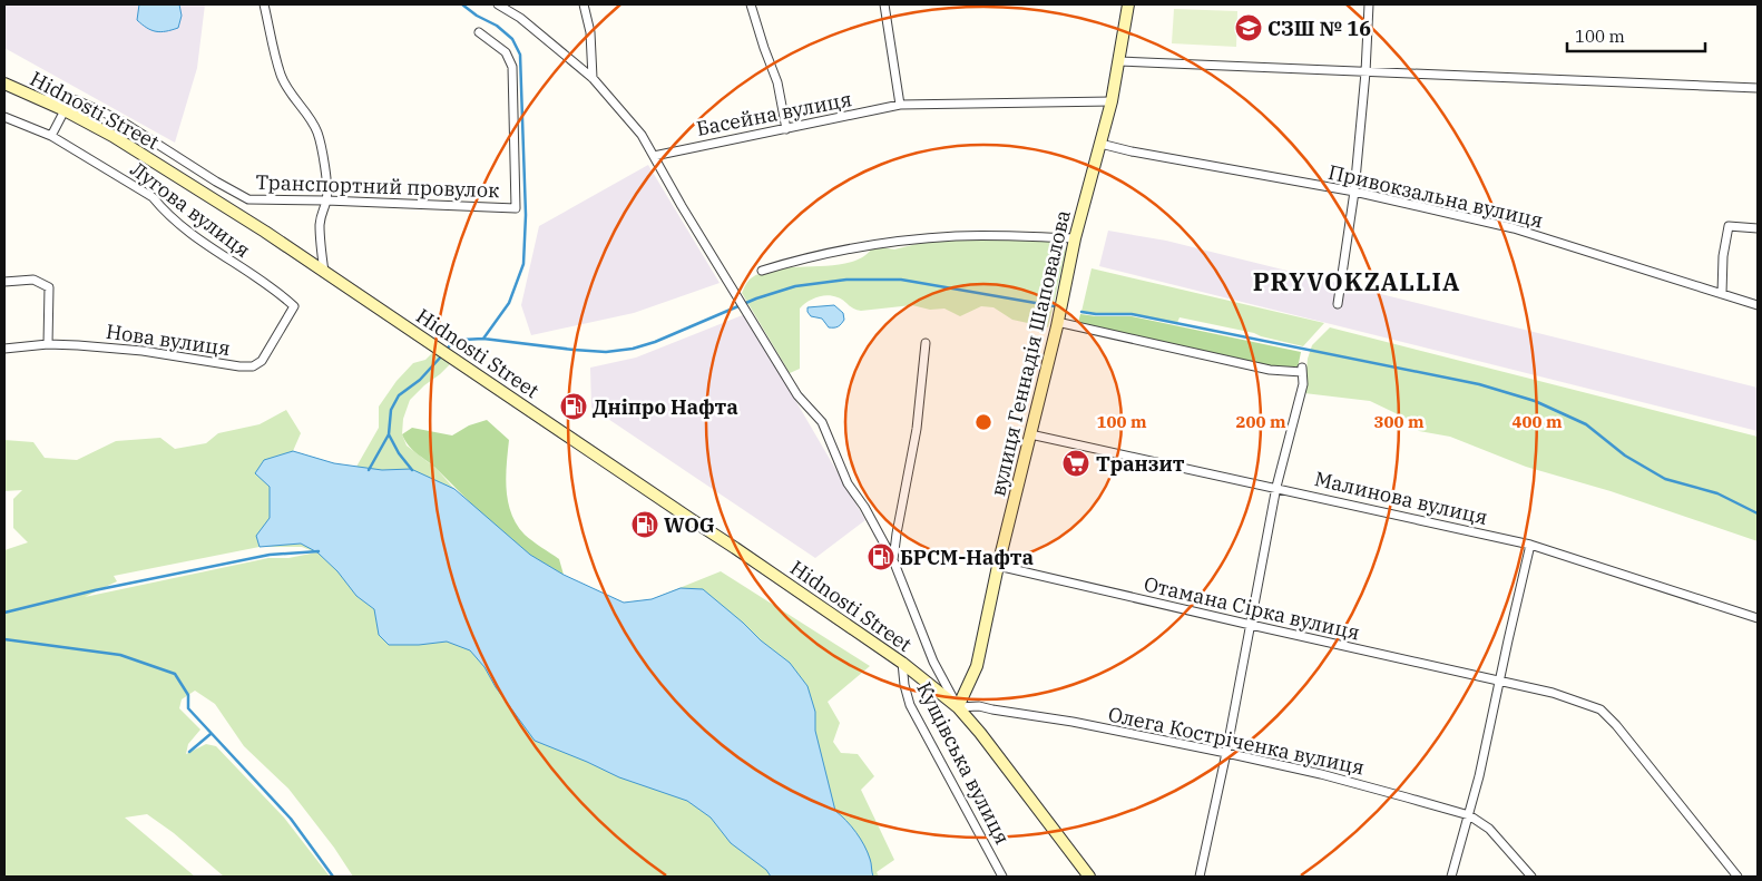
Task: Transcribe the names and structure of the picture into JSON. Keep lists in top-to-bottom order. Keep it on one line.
{"streets":{"main road":["Hidnosti Street","вулиця Геннадія Шаповалова"],"street":["Басейна вулиця","Транспортний провулок","Привокзальна вулиця","Лугова вулиця","Нова вулиця","Малинова вулиця","Отамана Сірка вулиця","Олега Костріченка вулиця","Кущівська вулиця"]},"crossings":[["Hidnosti Street","Транспортний провулок"],["Hidnosti Street","вулиця Геннадія Шаповалова"],["Hidnosti Street","Олега Костріченка вулиця"],["Hidnosti Street","Кущівська вулиця"],["Басейна вулиця","вулиця Геннадія Шаповалова"],["Привокзальна вулиця","вулиця Геннадія Шаповалова"],["Лугова вулиця","Нова вулиця"],["вулиця Геннадія Шаповалова","Малинова вулиця"],["вулиця Геннадія Шаповалова","Отамана Сірка вулиця"],["вулиця Геннадія Шаповалова","Олега Костріченка вулиця"]],"districts":["PRYVOKZALLIA"],"places":{"school or university":["СЗШ № 16"],"fuel station":["Дніпро Нафта","WOG","БРСМ-Нафта"],"supermarket":["Транзит"]},"scale_bar":"100 m","rings":["100 m","200 m","300 m","400 m"]}
